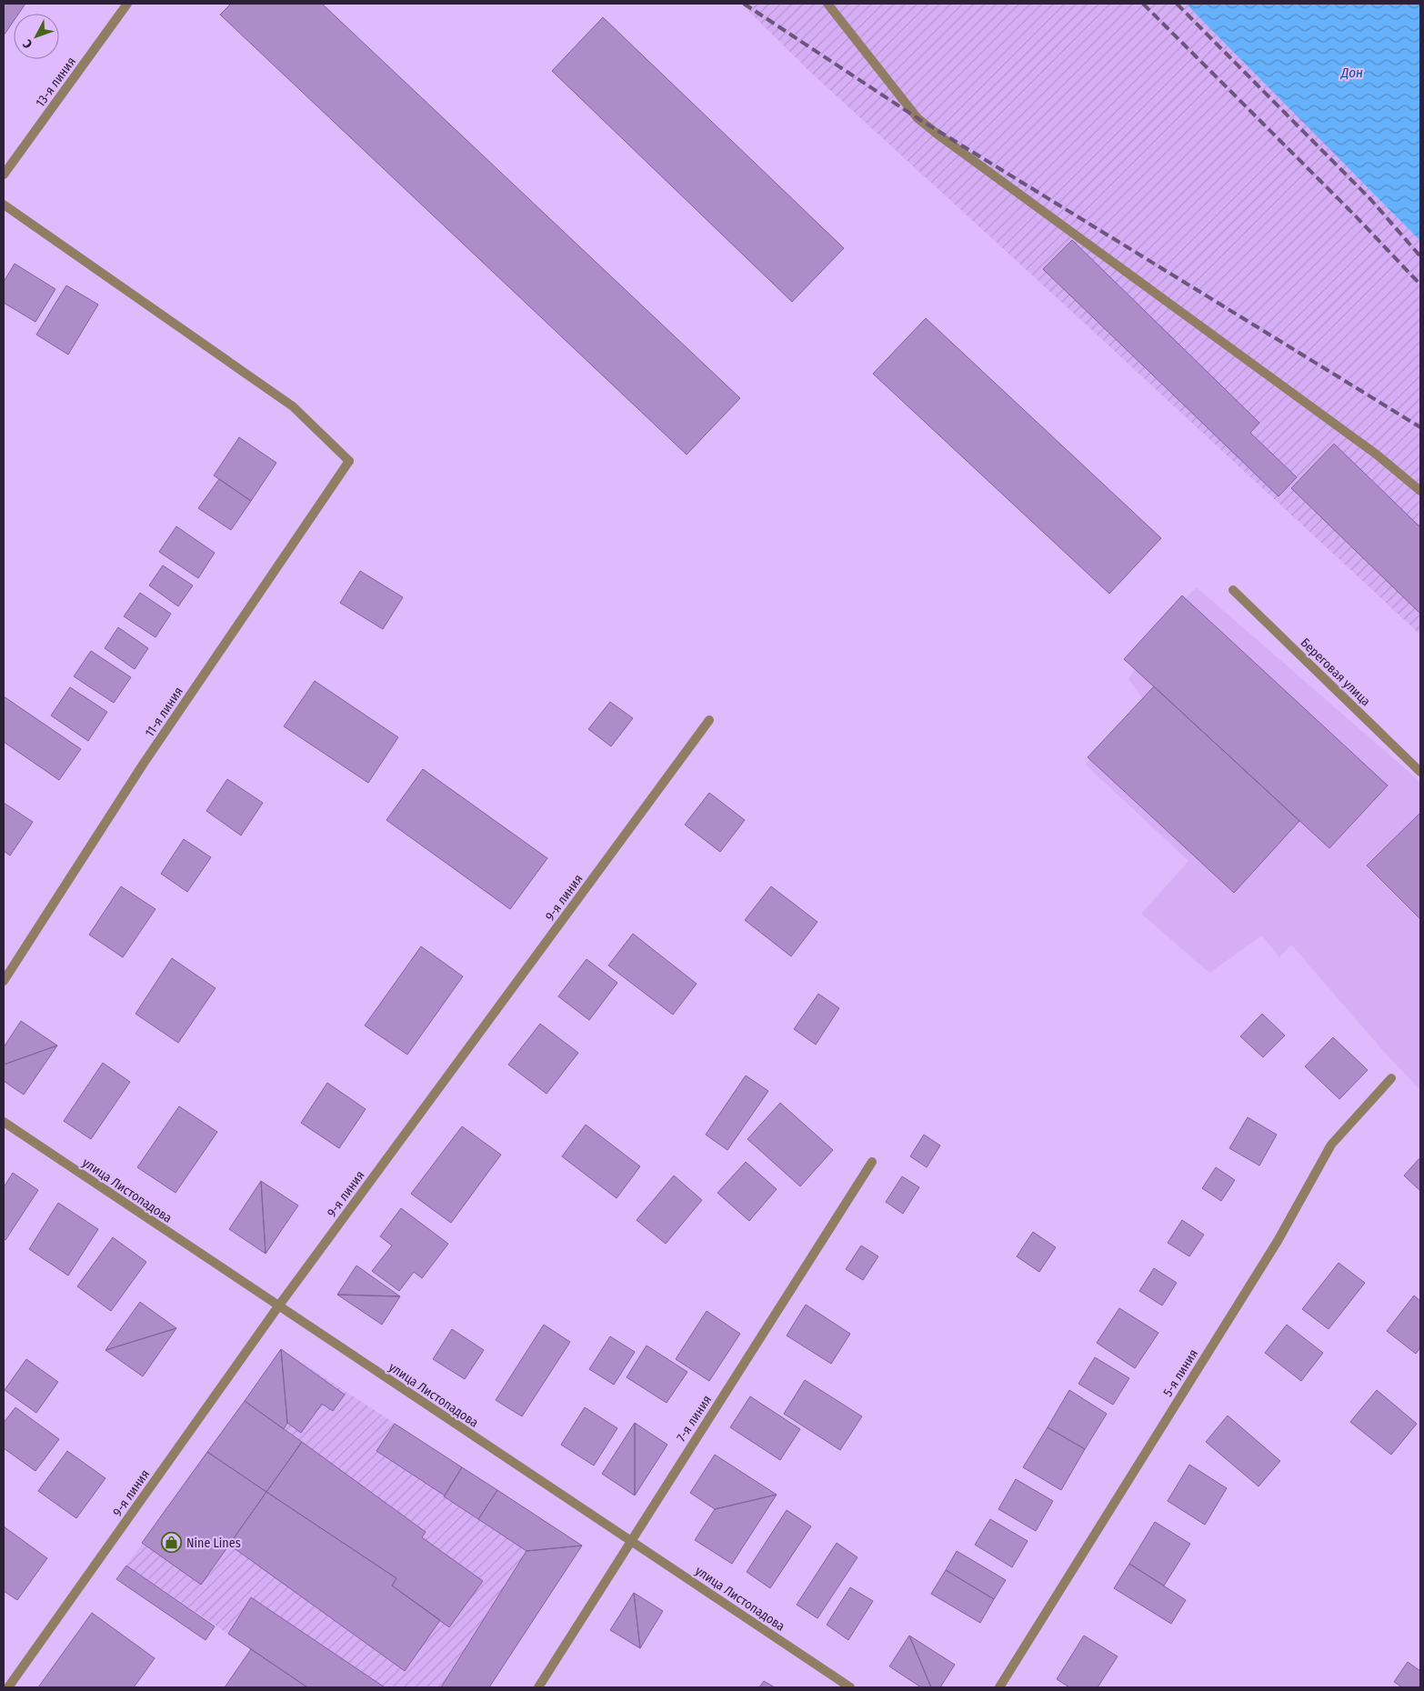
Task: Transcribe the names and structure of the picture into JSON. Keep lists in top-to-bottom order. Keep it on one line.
{"streets":{"street":["13-я линия","Береговая улица","11-я линия","9-я линия","улица Листопадова","5-я линия","7-я линия"]},"crossings":[["9-я линия","улица Листопадова"],["улица Листопадова","7-я линия"]],"water":["Дон"],"places":{"shop":["Nine Lines"]},"north":"bottom left"}
